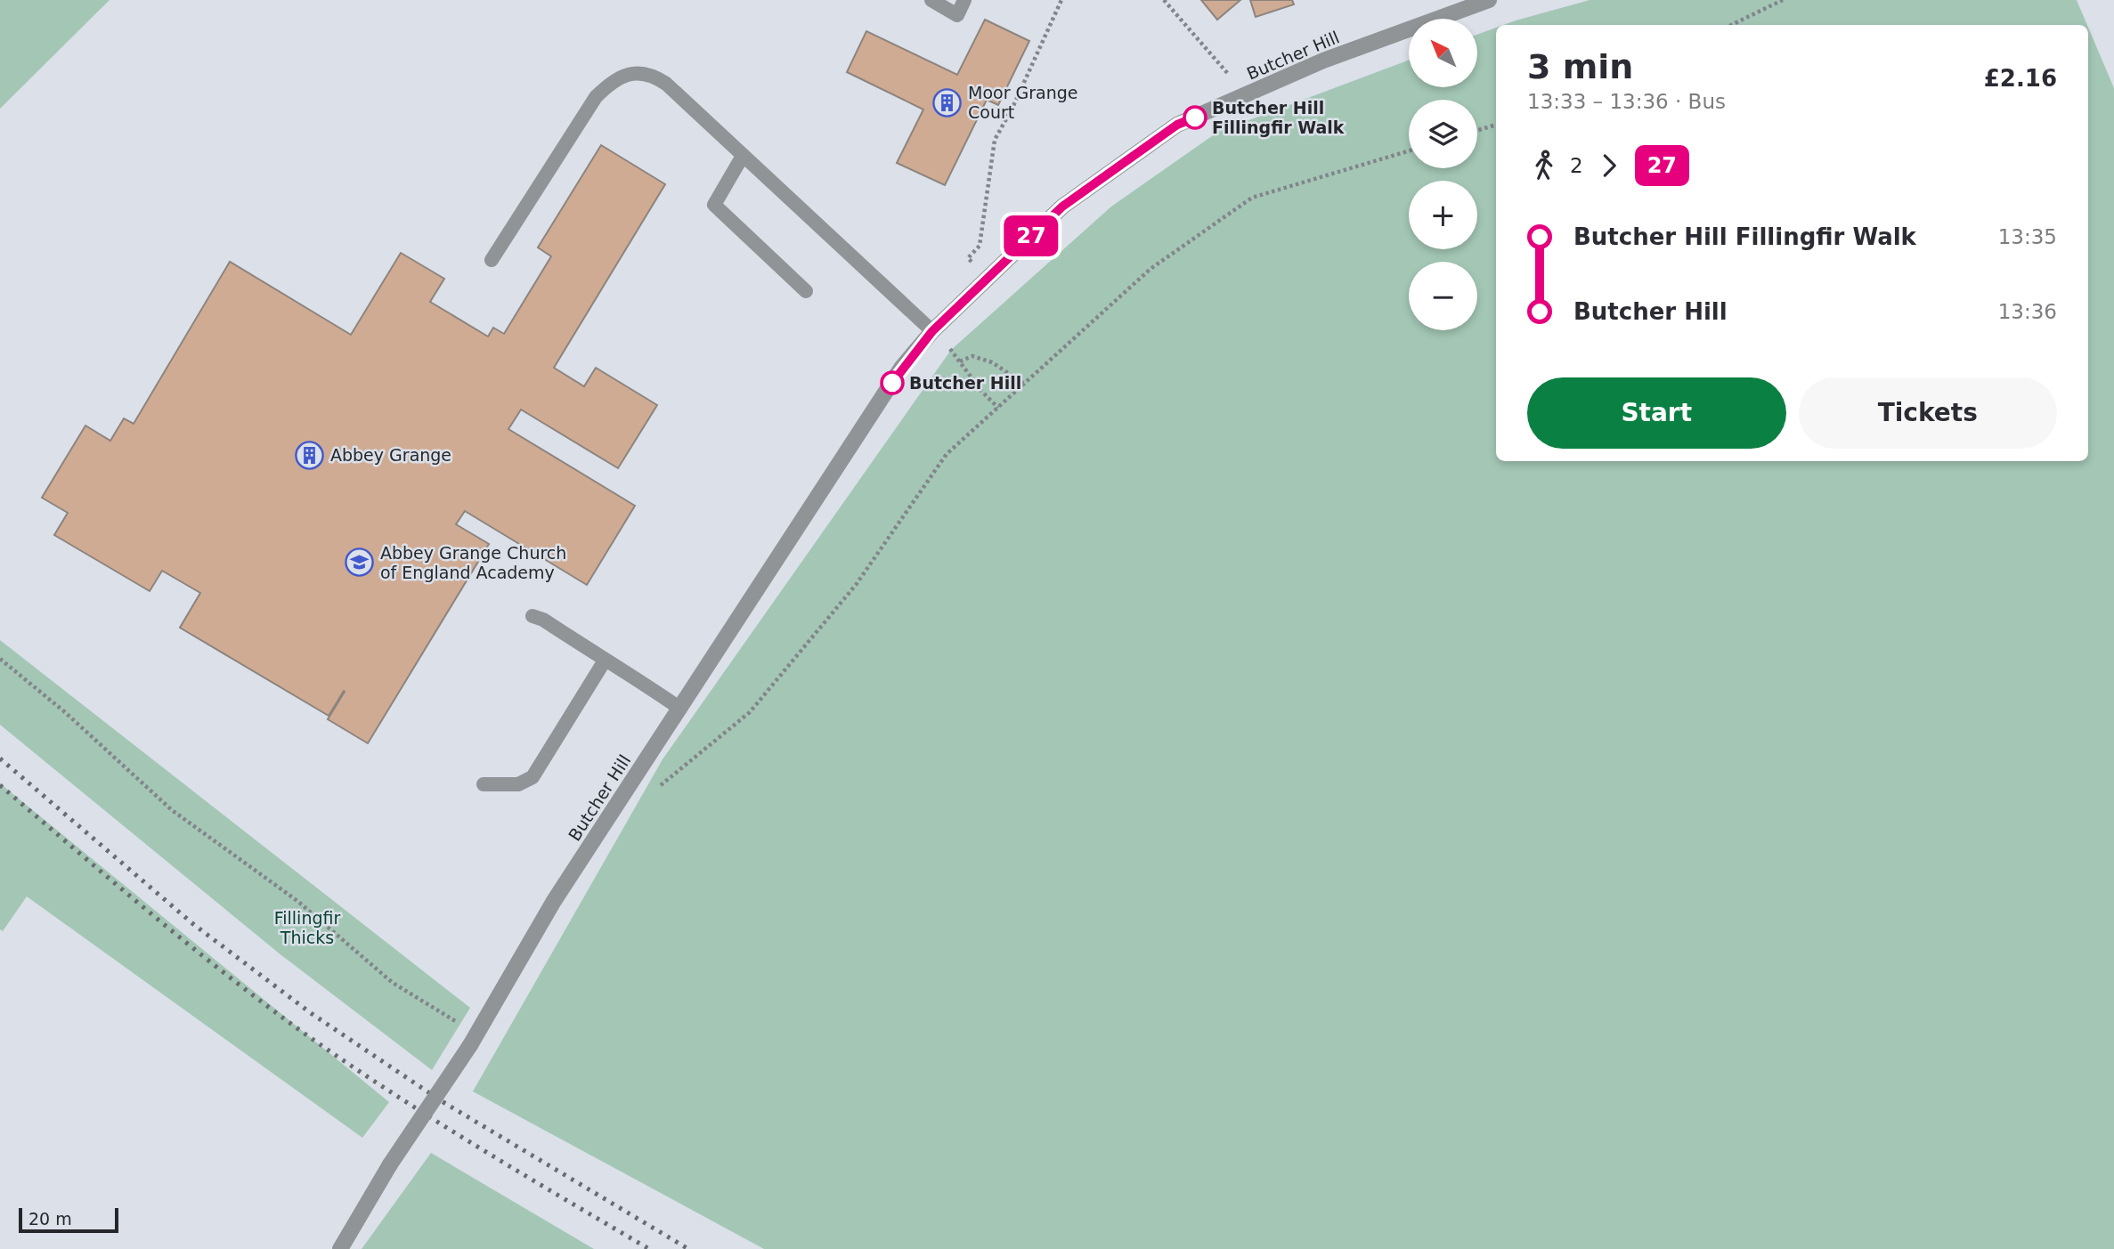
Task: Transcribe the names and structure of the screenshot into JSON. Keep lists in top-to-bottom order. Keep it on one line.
{"streets":{"street":["Butcher Hill"]},"parks":["Fillingfir Thicks"],"places":{"building":["Moor Grange Court","Abbey Grange"],"other":["Butcher Hill Fillingfir Walk","Butcher Hill"],"school or university":["Abbey Grange Church of England Academy"]},"lines":["bus line 27"],"scale_bar":"20 m","north":"top left","page":{"on_map":"27","map_buttons":["+","−"],"heading":["3 min","13:33 – 13:36 · Bus","£2.16"],"legs":["2","27"],"list":[{"name":"Butcher Hill Fillingfir Walk","value":"13:35"},{"name":"Butcher Hill","value":"13:36"}],"buttons":["Start","Tickets"],"scale":"20 m"}}
